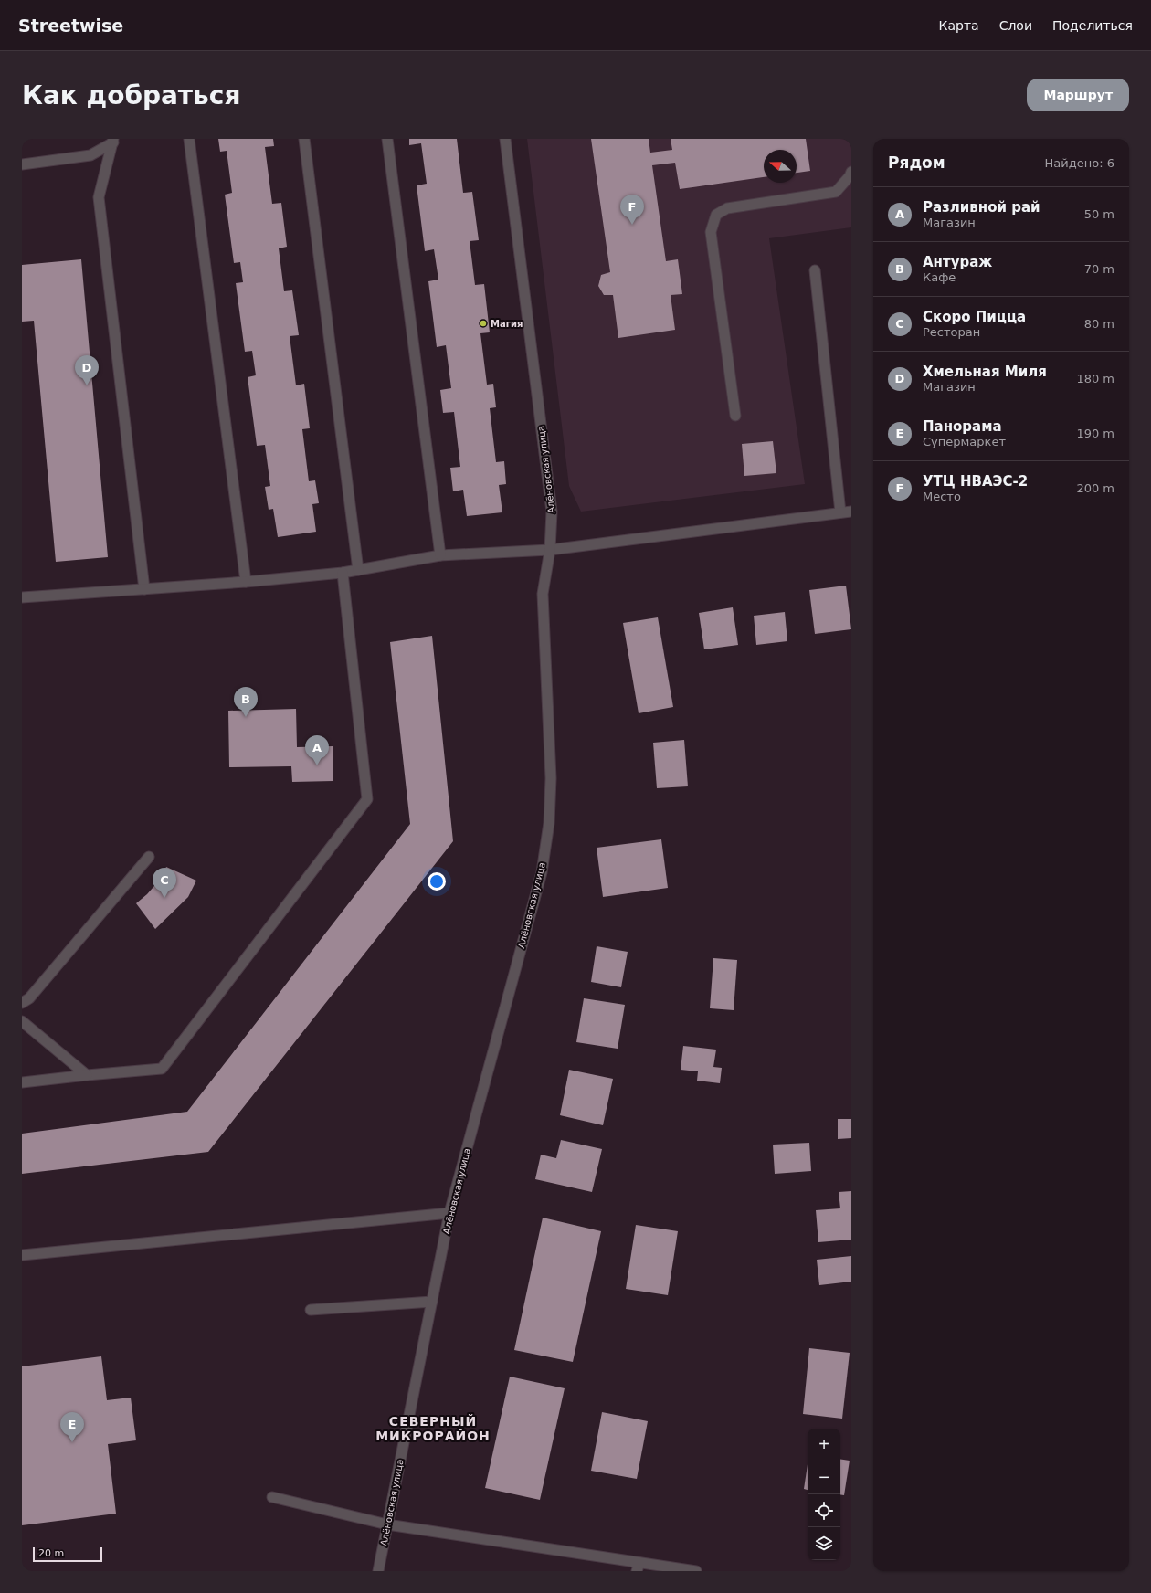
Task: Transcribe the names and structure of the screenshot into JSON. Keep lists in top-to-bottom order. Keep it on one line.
{"streets":{"street":["Алёновская улица"]},"districts":["СЕВЕРНЫЙ МИКРОРАЙОН"],"places":["Магия"],"scale_bar":"20 m","north":"left","page":{"header":"Streetwise","nav":["Карта","Слои","Поделиться"],"buttons":"Маршрут","title":"Как добраться","heading":["Рядом","Найдено: 6"],"list":[{"mark":"A","name":"Разливной рай","note":"Магазин","value":"50 m"},{"mark":"B","name":"Антураж","note":"Кафе","value":"70 m"},{"mark":"C","name":"Скоро Пицца","note":"Ресторан","value":"80 m"},{"mark":"D","name":"Хмельная Миля","note":"Магазин","value":"180 m"},{"mark":"E","name":"Панорама","note":"Супермаркет","value":"190 m"},{"mark":"F","name":"УТЦ НВАЭС-2","note":"Место","value":"200 m"}],"pins":["F","D","B","A","C","E"],"map_buttons":["+","−"],"scale":"20 m"}}
